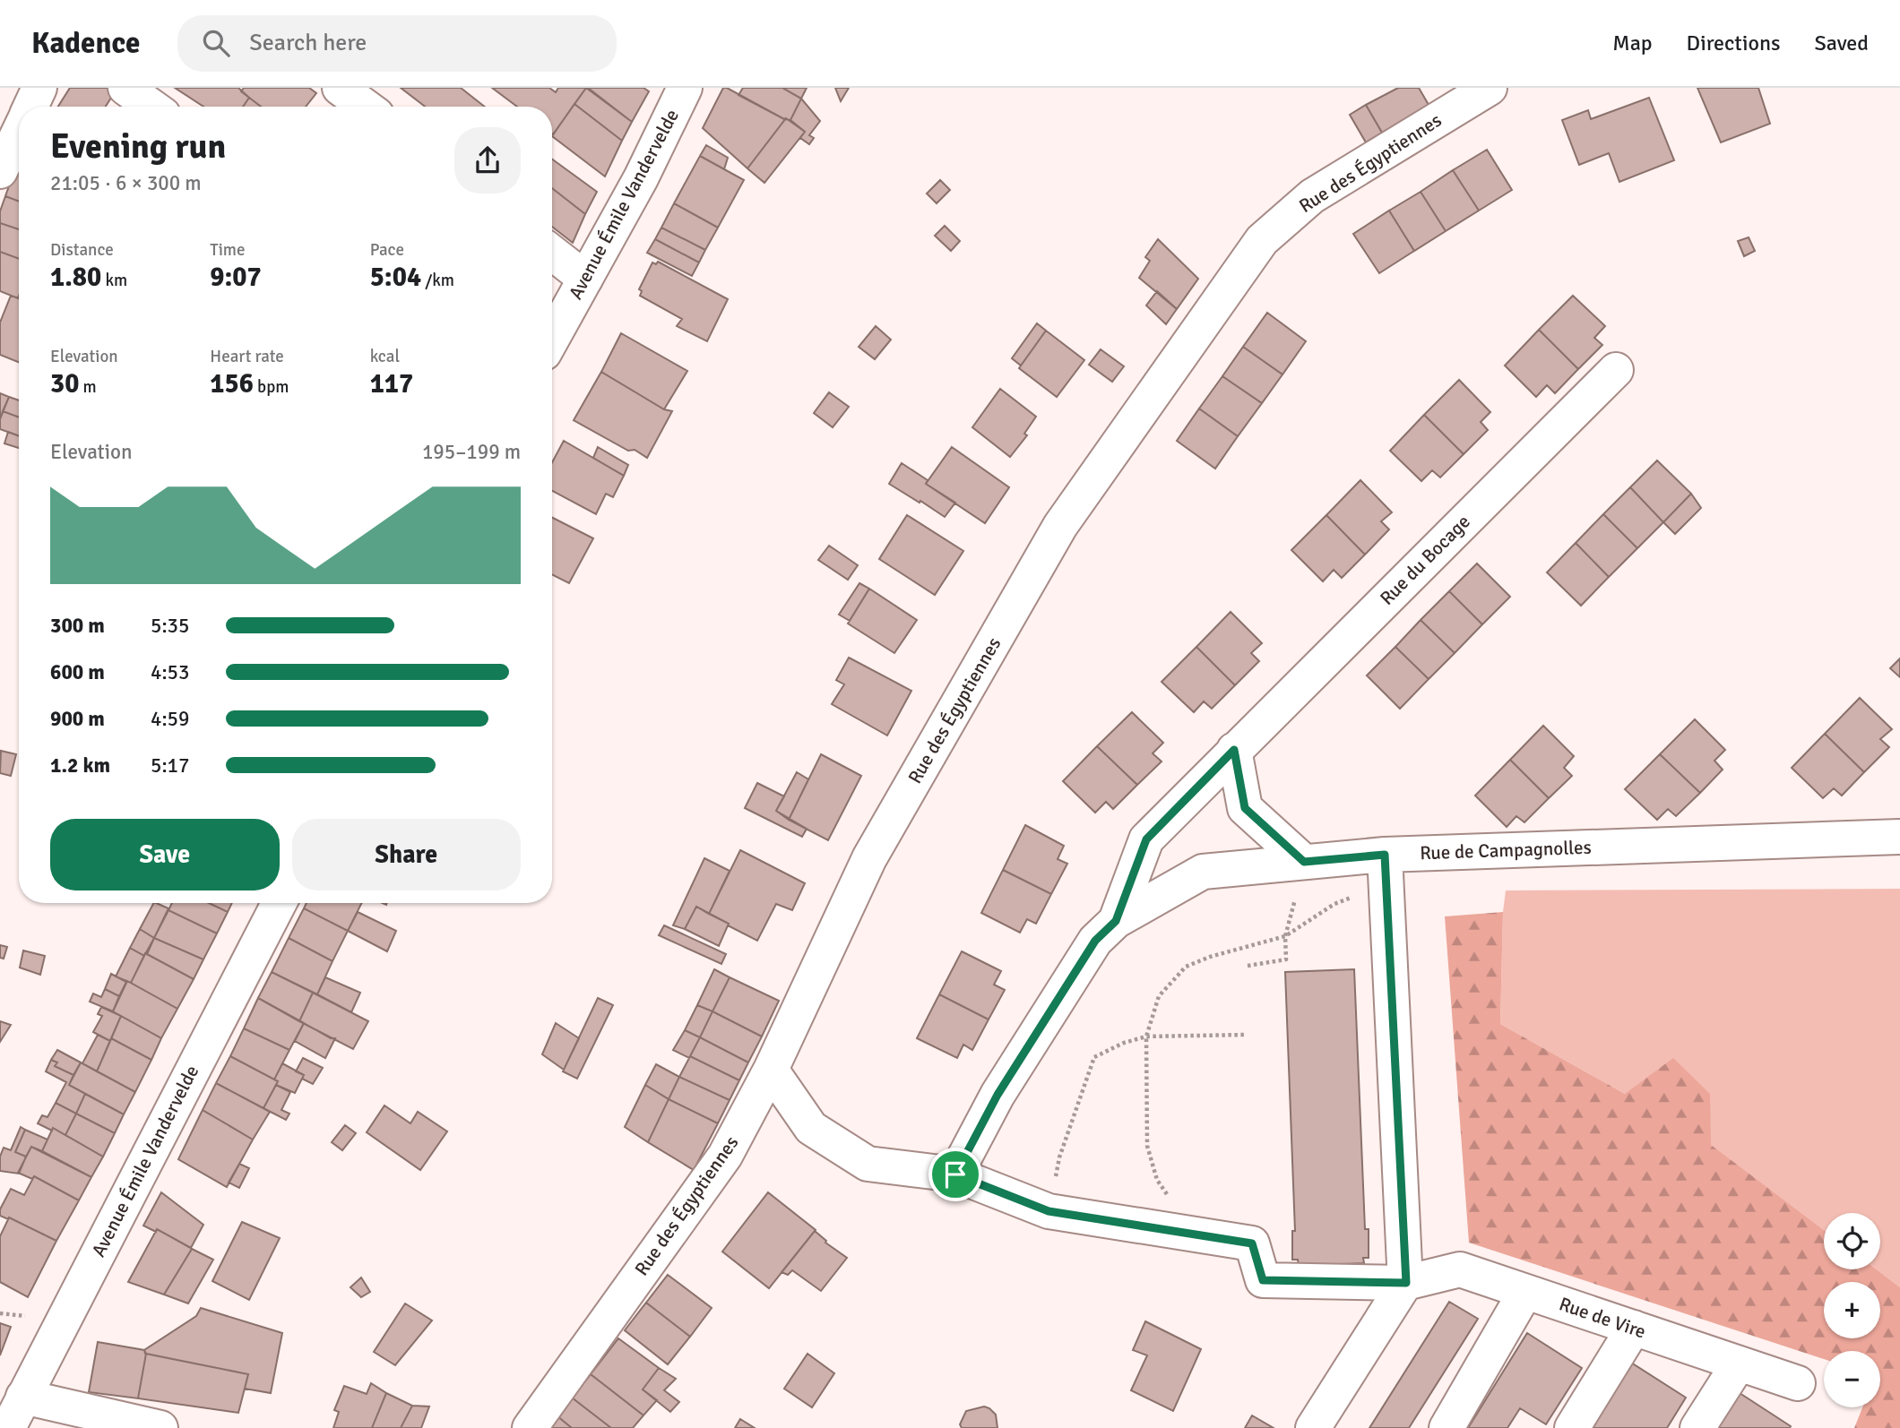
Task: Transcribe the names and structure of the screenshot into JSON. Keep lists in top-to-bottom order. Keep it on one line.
{"streets":{"street":["Rue des Égyptiennes","Avenue Émile Vandervelde","Rue du Bocage","Rue de Campagnolles","Rue de Vire"]},"crossings":[["Rue des Égyptiennes","Rue de Vire"],["Rue du Bocage","Rue de Campagnolles"],["Rue du Bocage","Rue de Vire"]],"page":{"header":"Kadence","search":"Search here","nav":["Map","Directions","Saved"],"heading":["Evening run","21:05 · 6 × 300 m"],"stats":[["Distance","1.80 km"],["Time","9:07"],["Pace","5:04 /km"],["Elevation","30 m"],["Heart rate","156 bpm"],["kcal","117"]],"chart":["Elevation","195–199 m"],"list":[{"name":"300 m","note":"5:35"},{"name":"600 m","note":"4:53"},{"name":"900 m","note":"4:59"},{"name":"1.2 km","note":"5:17"}],"buttons":["Save","Share"],"map_buttons":["+","−"]}}
